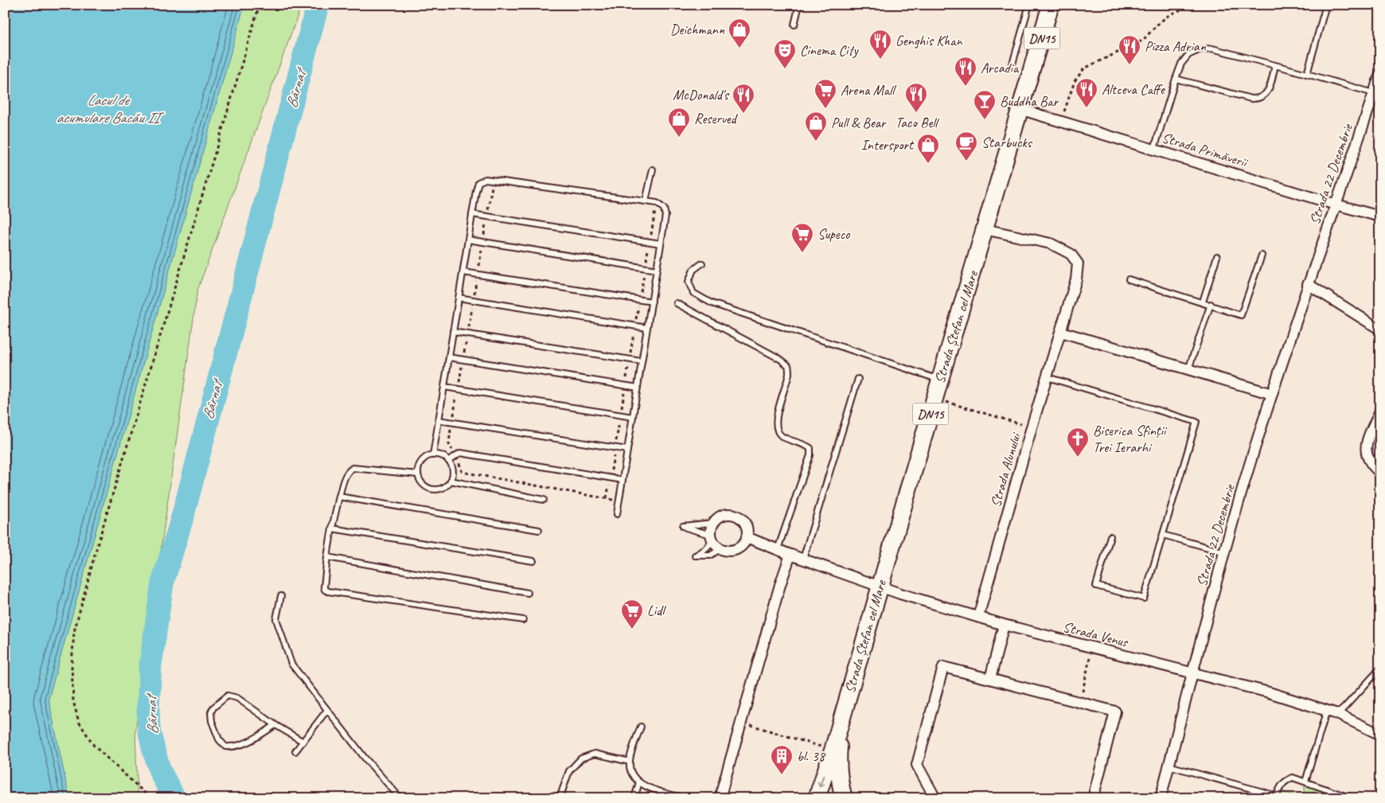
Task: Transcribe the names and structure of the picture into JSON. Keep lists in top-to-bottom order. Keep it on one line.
{"streets":{"main road":["DN15","Strada Ștefan cel Mare"],"street":["Strada Primăverii","Strada 22 Decembrie","Strada Alunului","Strada Venus"]},"crossings":[["DN15","Strada Ștefan cel Mare"],["Strada Primăverii","Strada 22 Decembrie"],["Strada Primăverii","Strada Ștefan cel Mare"],["Strada 22 Decembrie","Strada Venus"],["Strada Ștefan cel Mare","Strada Alunului"],["Strada Ștefan cel Mare","Strada Venus"],["Strada Alunului","Strada Venus"]],"water":["Bârnat","Lacul de acumulare Bacău II"],"places":{"shop":["Deichmann","Reserved","Pull & Bear","Intersport"],"restaurant":["Genghis Khan","Pizza Adrian","Arcadia","Altceva Caffe","Taco Bell","McDonald's"],"theatre":["Cinema City"],"supermarket":["Arena Mall","Supeco","Lidl"],"bar":["Buddha Bar"],"cafe":["Starbucks"],"church":["Biserica Sfinții Trei Ierarhi"],"building":["bl. 38"]}}
